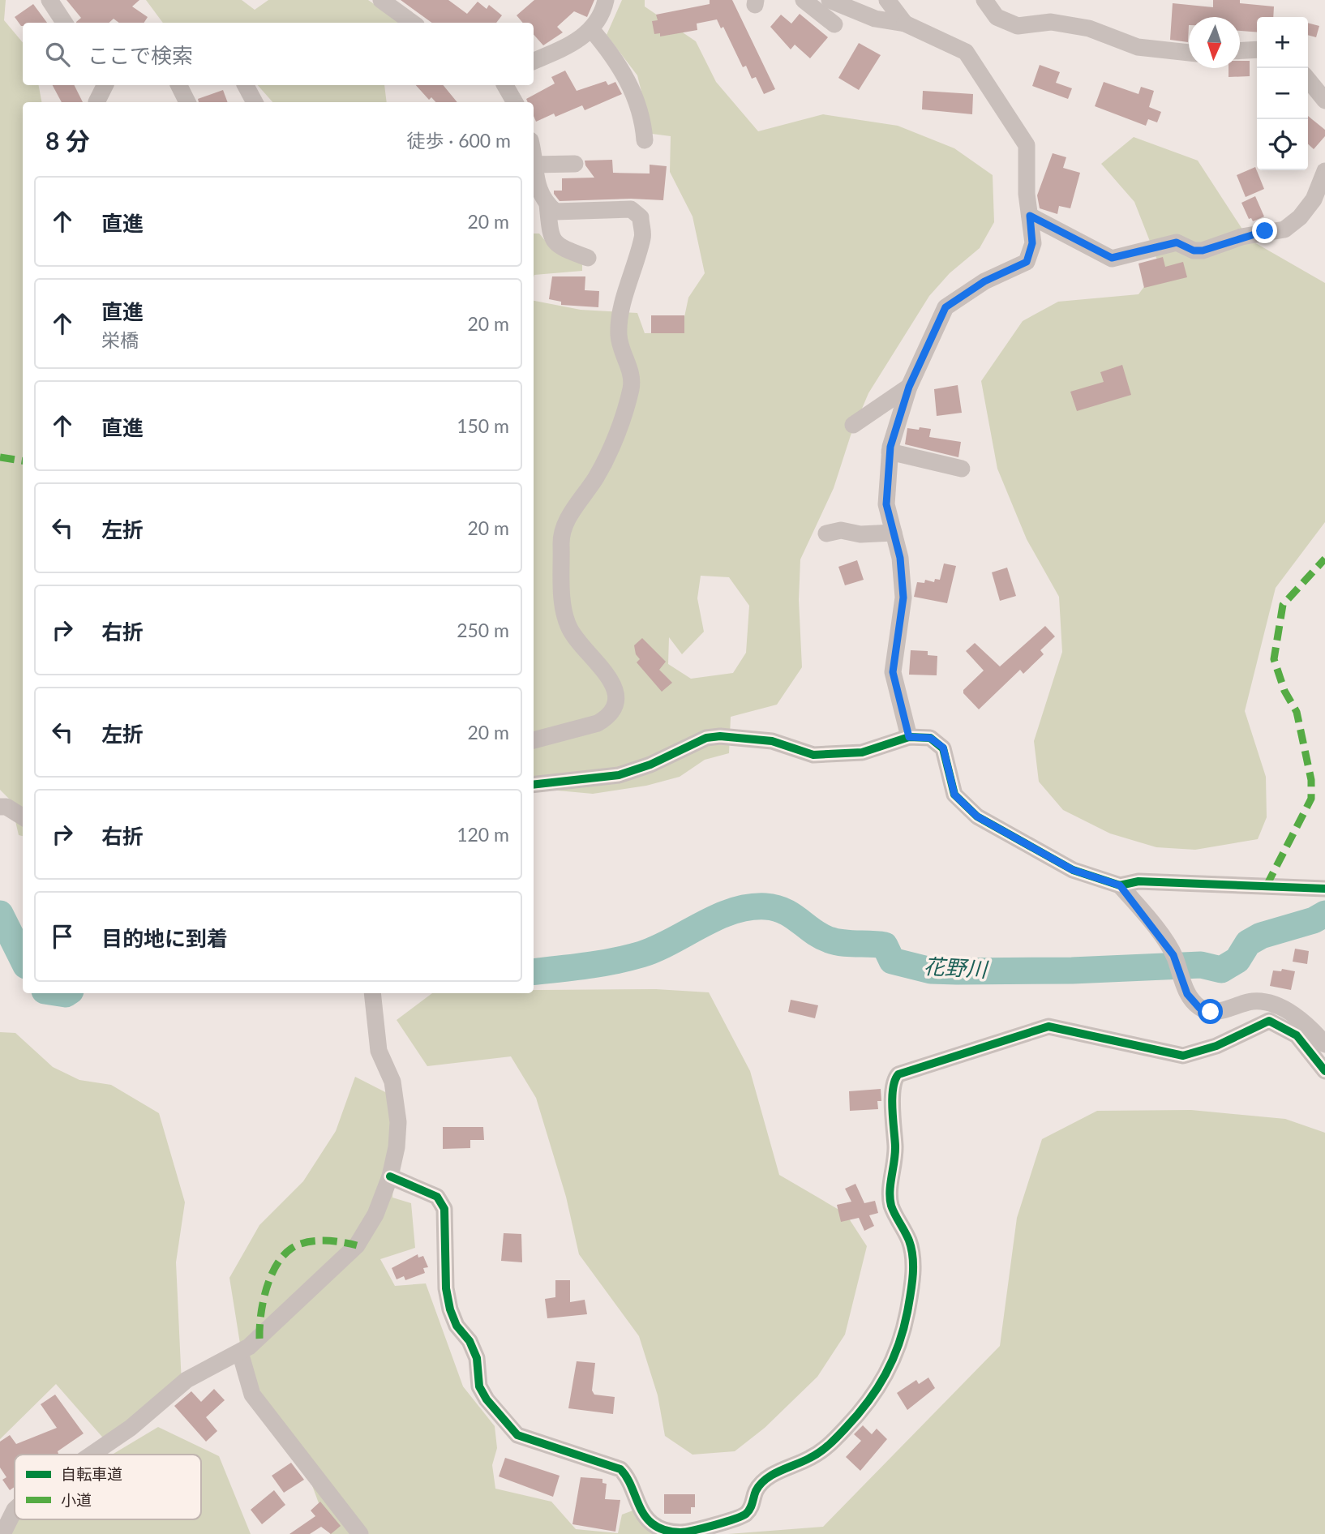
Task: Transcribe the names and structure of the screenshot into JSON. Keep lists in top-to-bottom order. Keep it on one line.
{"water":["花野川"],"legend":["自転車道","小道"],"north":"bottom","page":{"map_buttons":["+","−"],"search":"ここで検索","heading":["8 分","徒歩 · 600 m"],"list":[["直進","20 m"],["直進","栄橋","20 m"],["直進","150 m"],["左折","20 m"],["右折","250 m"],["左折","20 m"],["右折","120 m"],"目的地に到着"]}}
